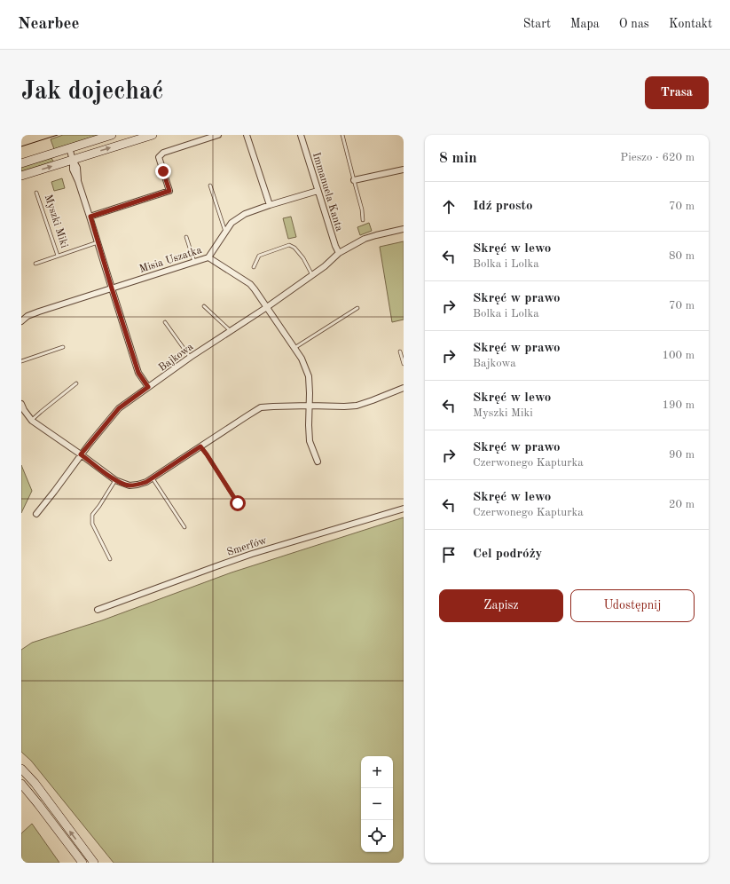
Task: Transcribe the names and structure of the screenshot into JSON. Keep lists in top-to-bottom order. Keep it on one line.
{"streets":{"street":["Immanuela Kanta","Misia Uszatka","Bajkowa","Smerfów"],"lane":["Myszki Miki"]},"crossings":[["Immanuela Kanta","Misia Uszatka"],["Immanuela Kanta","Bajkowa"]],"page":{"header":"Nearbee","nav":["Start","Mapa","O nas","Kontakt"],"buttons":["Trasa",["Zapisz","Udostępnij"]],"title":"Jak dojechać","heading":["8 min","Pieszo · 620 m"],"list":[["Idź prosto","70 m"],["Skręć w lewo","Bolka i Lolka","80 m"],["Skręć w prawo","Bolka i Lolka","70 m"],["Skręć w prawo","Bajkowa","100 m"],["Skręć w lewo","Myszki Miki","190 m"],["Skręć w prawo","Czerwonego Kapturka","90 m"],["Skręć w lewo","Czerwonego Kapturka","20 m"],"Cel podróży"],"map_buttons":["+","−"]}}
